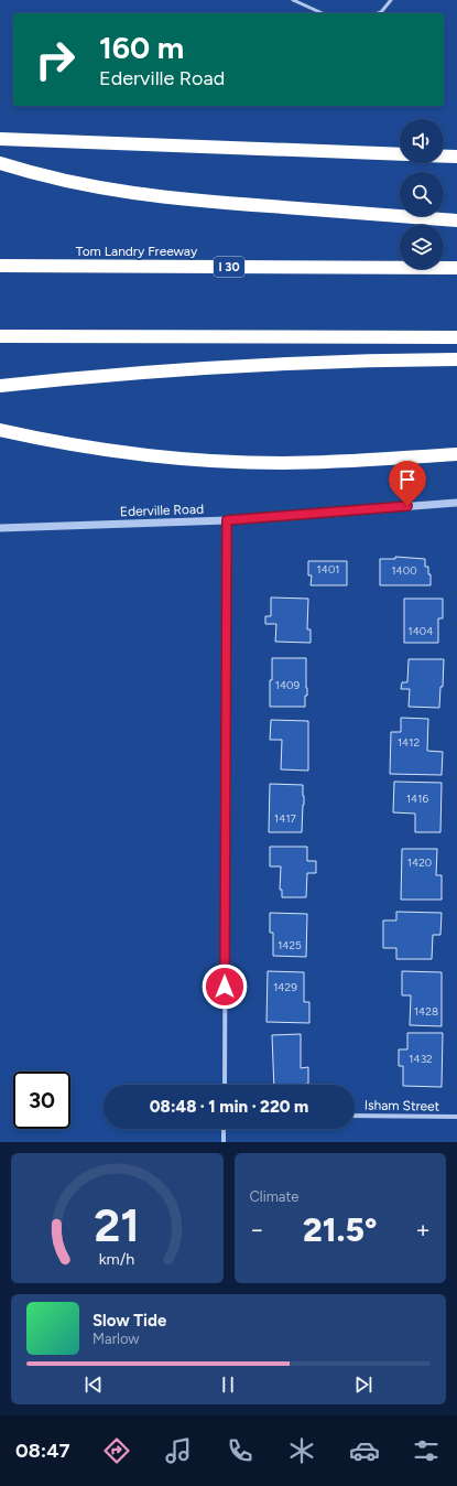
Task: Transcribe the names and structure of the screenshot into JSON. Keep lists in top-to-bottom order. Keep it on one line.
{"streets":{"highway":["Tom Landry Freeway","I 30"],"street":["Ederville Road","Isham Street"]},"house_numbers":["1401","1400","1404","1409","1412","1416","1417","1420","1425","1429","1428","1432"],"page":{"turn":["160 m","Ederville Road"],"limit":"30","trip":"08:48 · 1 min · 220 m","tile":"Climate","heat":["−","21.5°","+"],"song":["Slow Tide","Marlow"],"tabs":"08:47","gauge":["21","km/h"]}}
